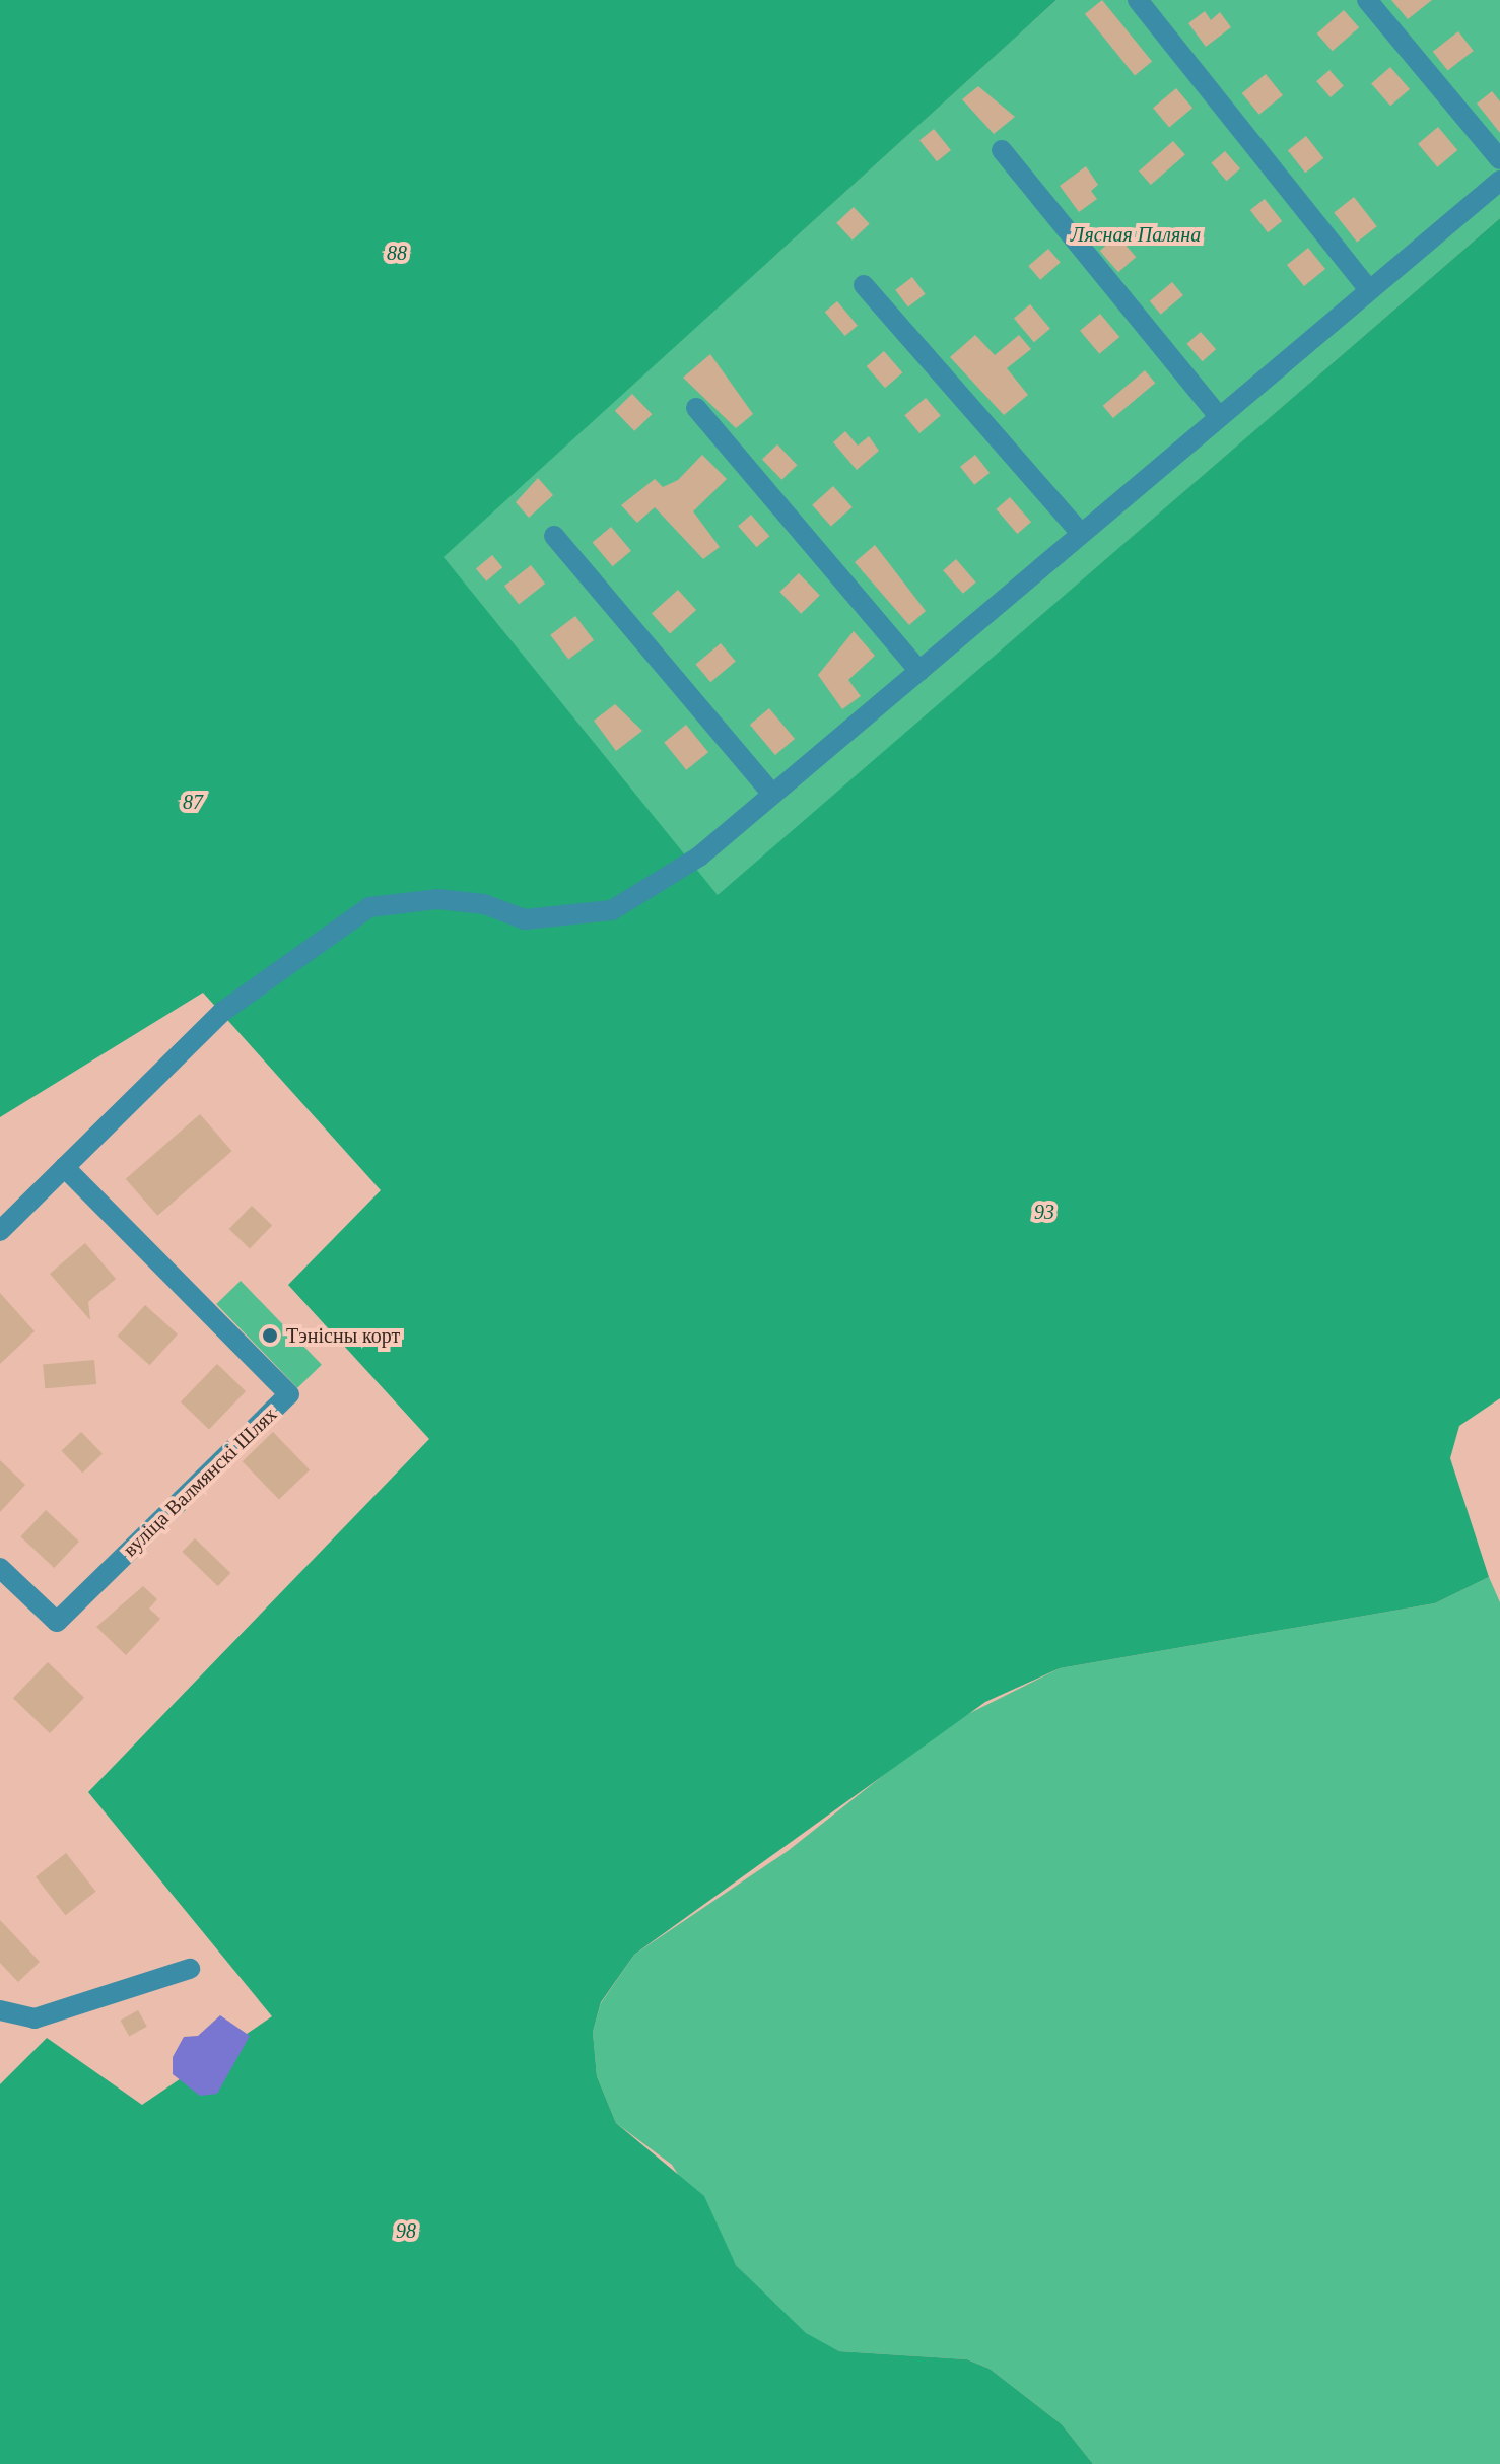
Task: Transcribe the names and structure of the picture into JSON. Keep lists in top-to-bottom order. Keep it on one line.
{"streets":{"street":["вуліца Валмянскі Шлях"]},"parks":["Лясная Паляна","88","87","93","98"],"places":["Тэнісны корт"]}
